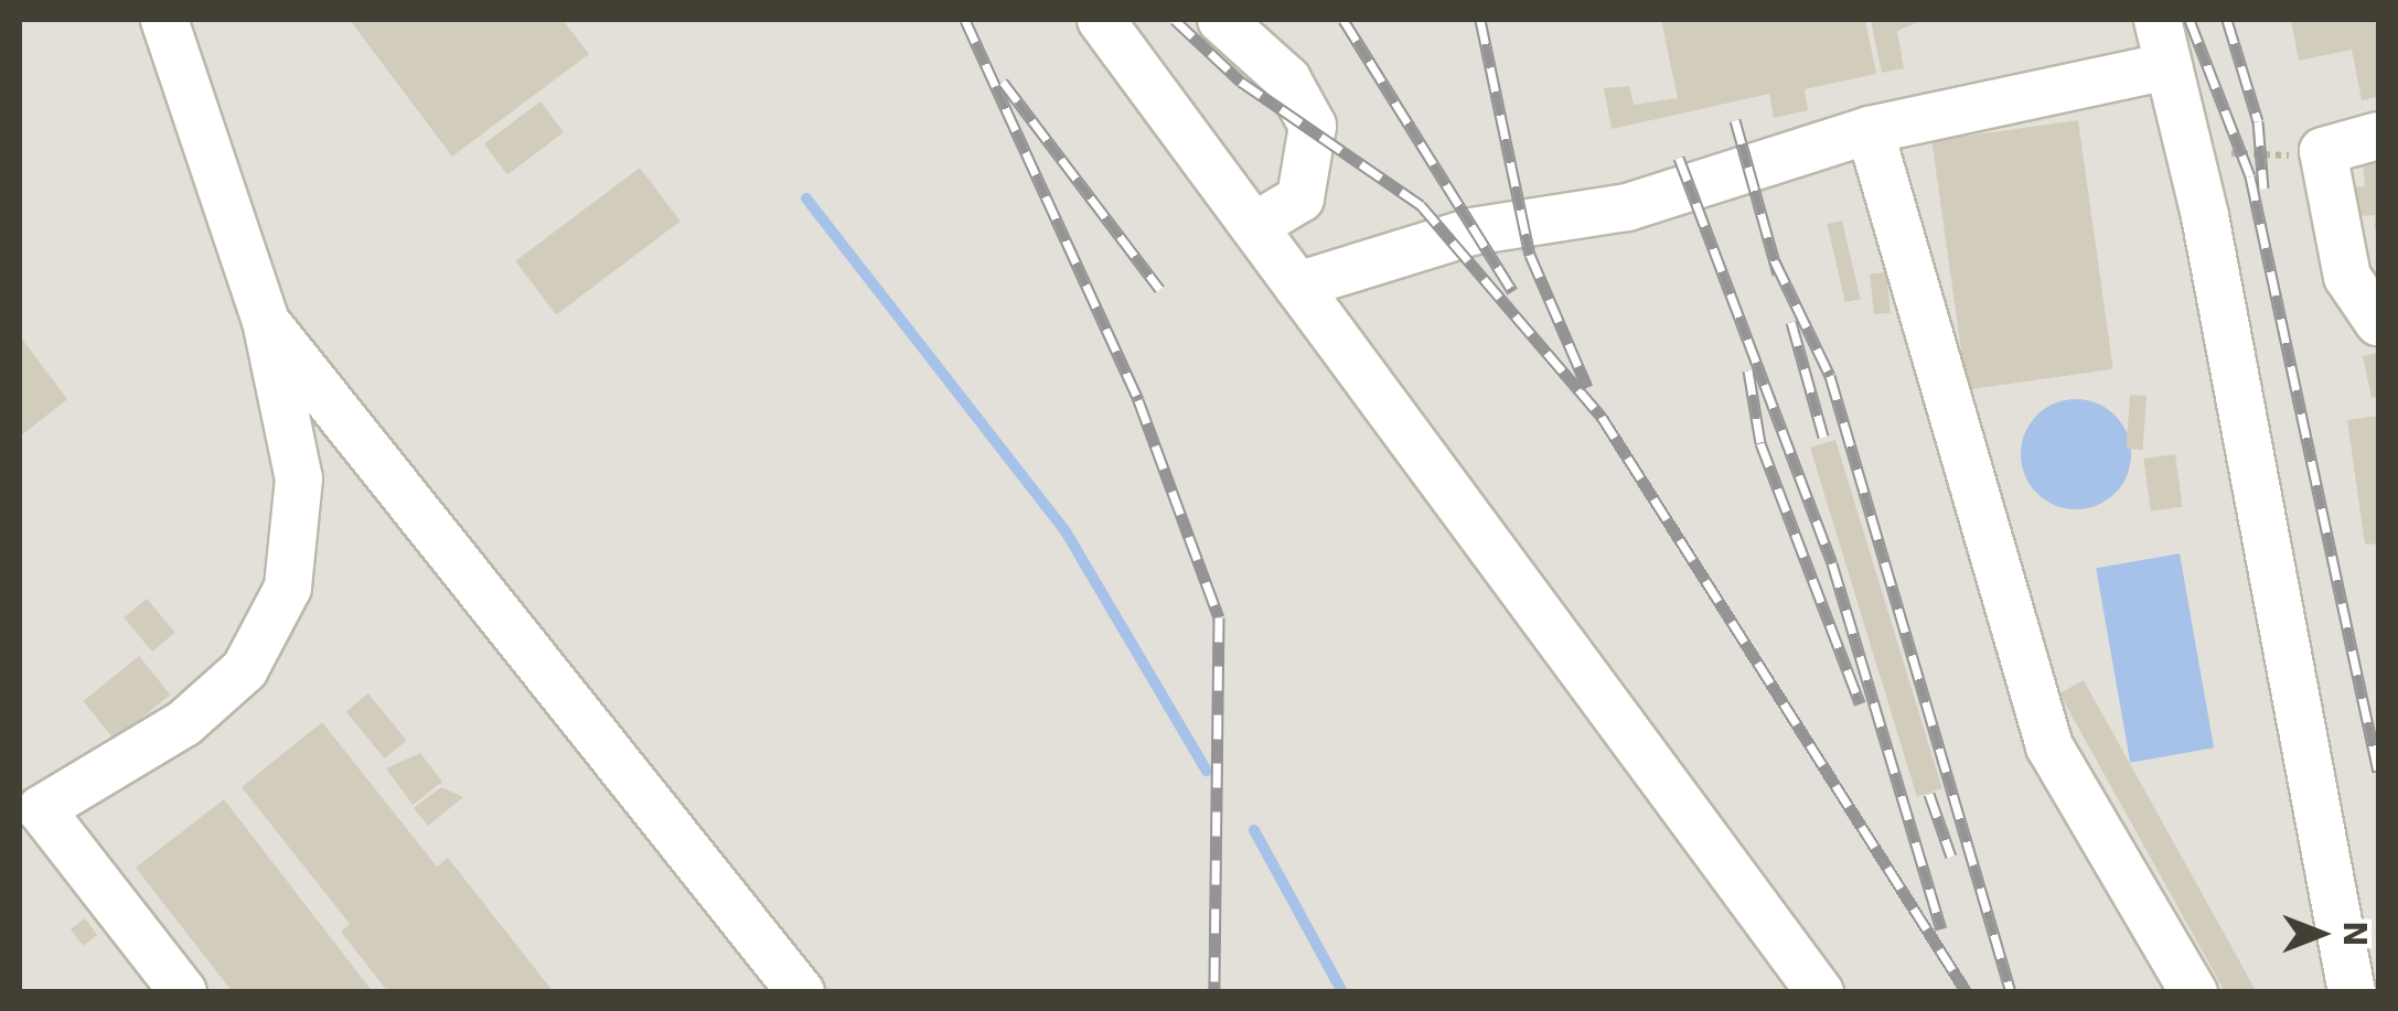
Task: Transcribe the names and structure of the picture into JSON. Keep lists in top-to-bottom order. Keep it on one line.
{"north":"right"}
